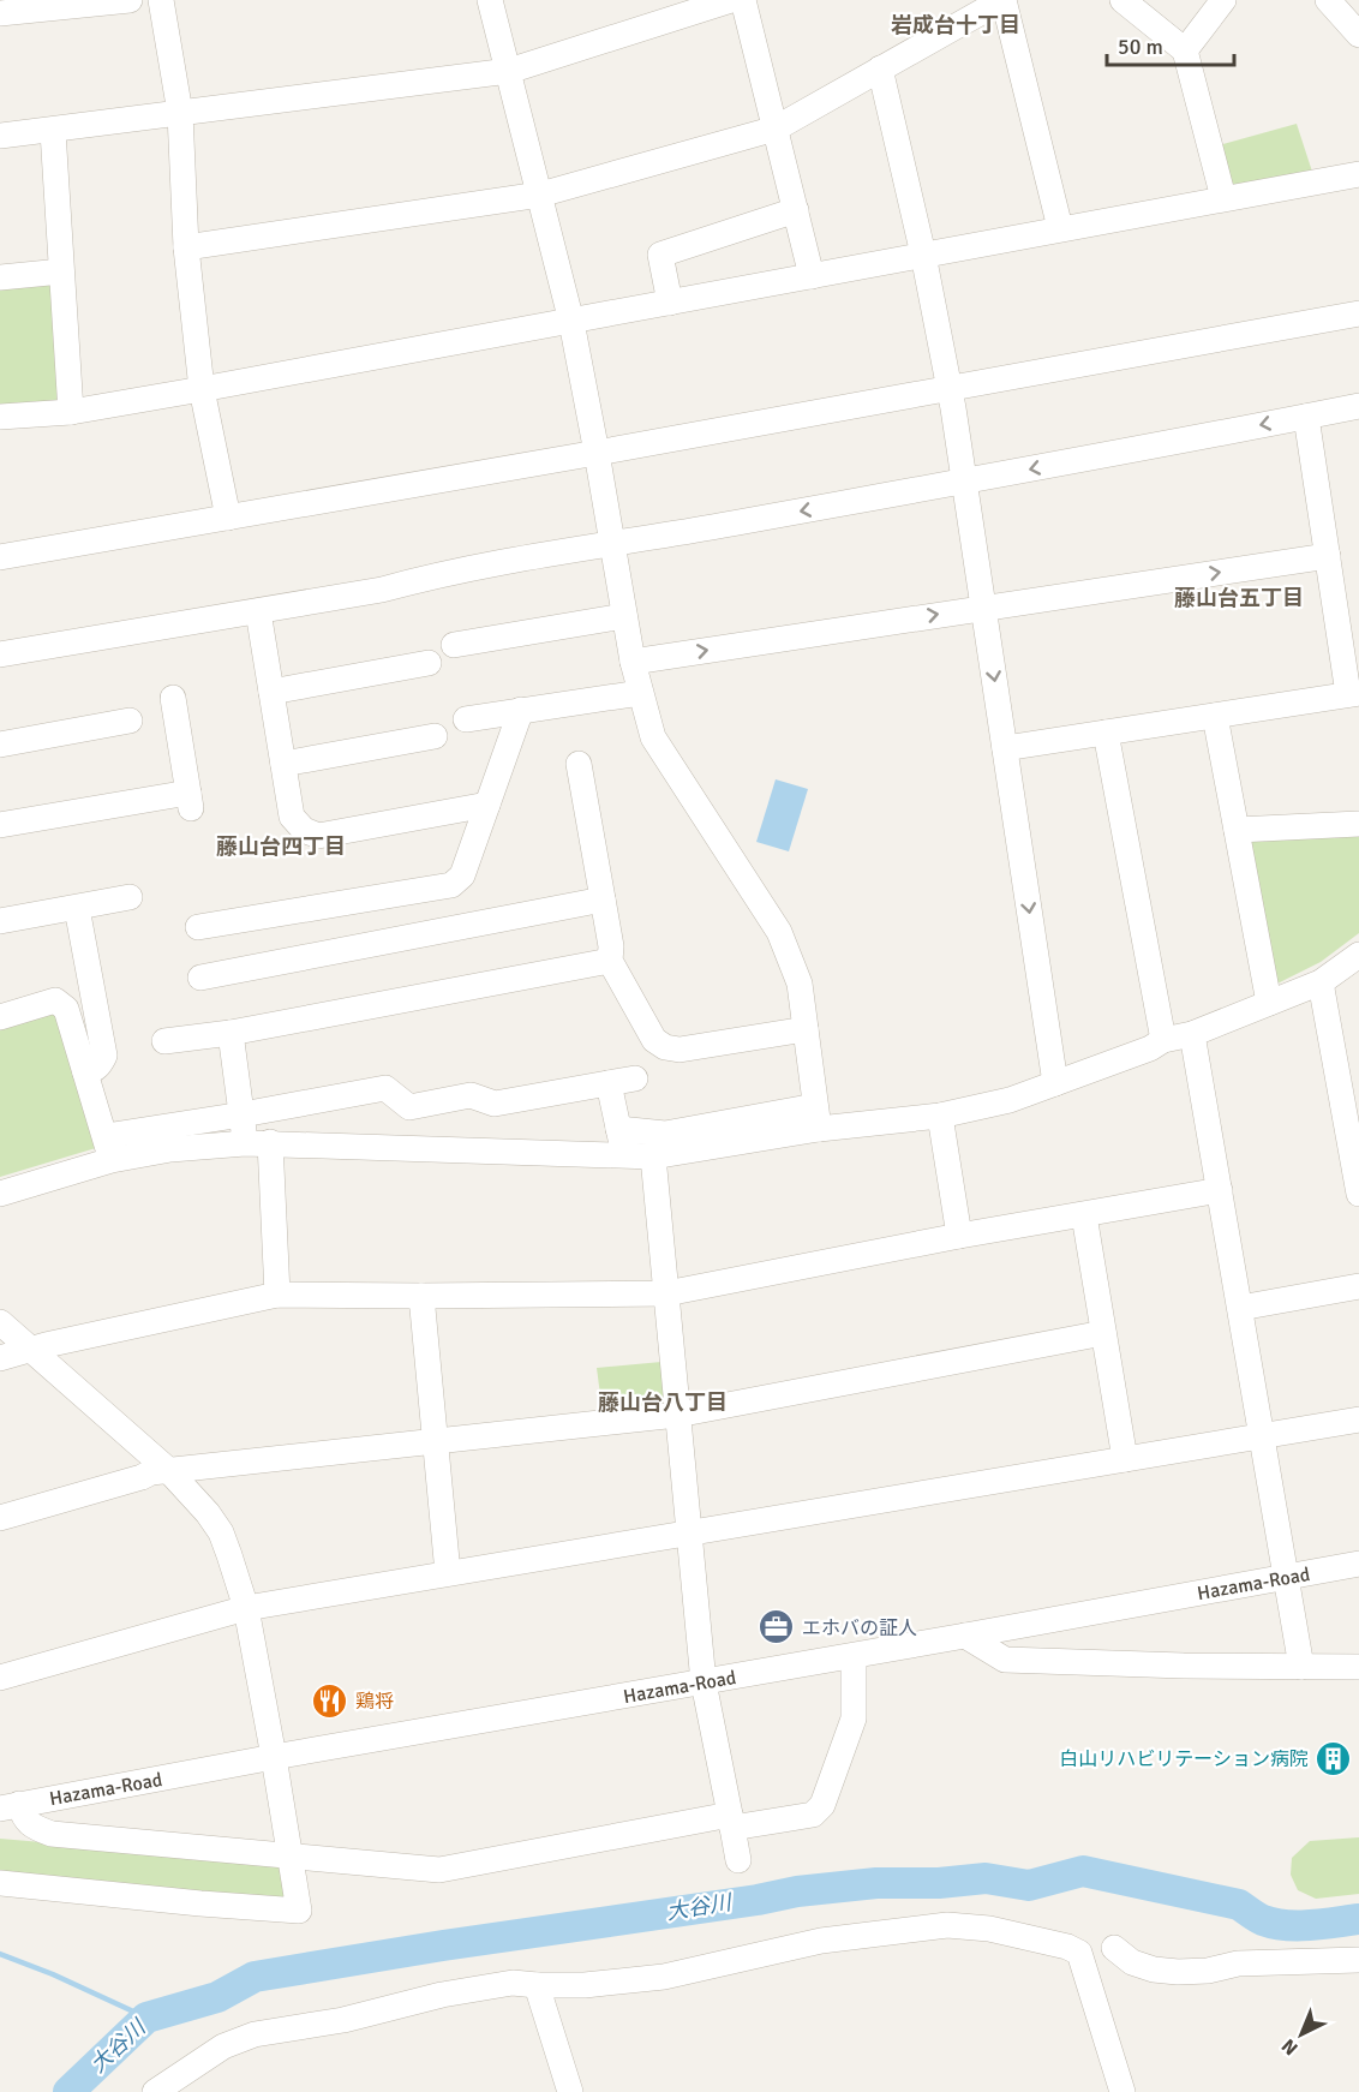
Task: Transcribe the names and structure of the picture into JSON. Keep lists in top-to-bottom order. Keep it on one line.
{"streets":{"street":["Hazama-Road"]},"districts":["岩成台十丁目","藤山台五丁目","藤山台四丁目","藤山台八丁目"],"water":["大谷川"],"places":{"office":["エホバの証人"],"restaurant":["鶏将"],"building":["白山リハビリテーション病院"]},"scale_bar":"50 m","north":"bottom left"}
